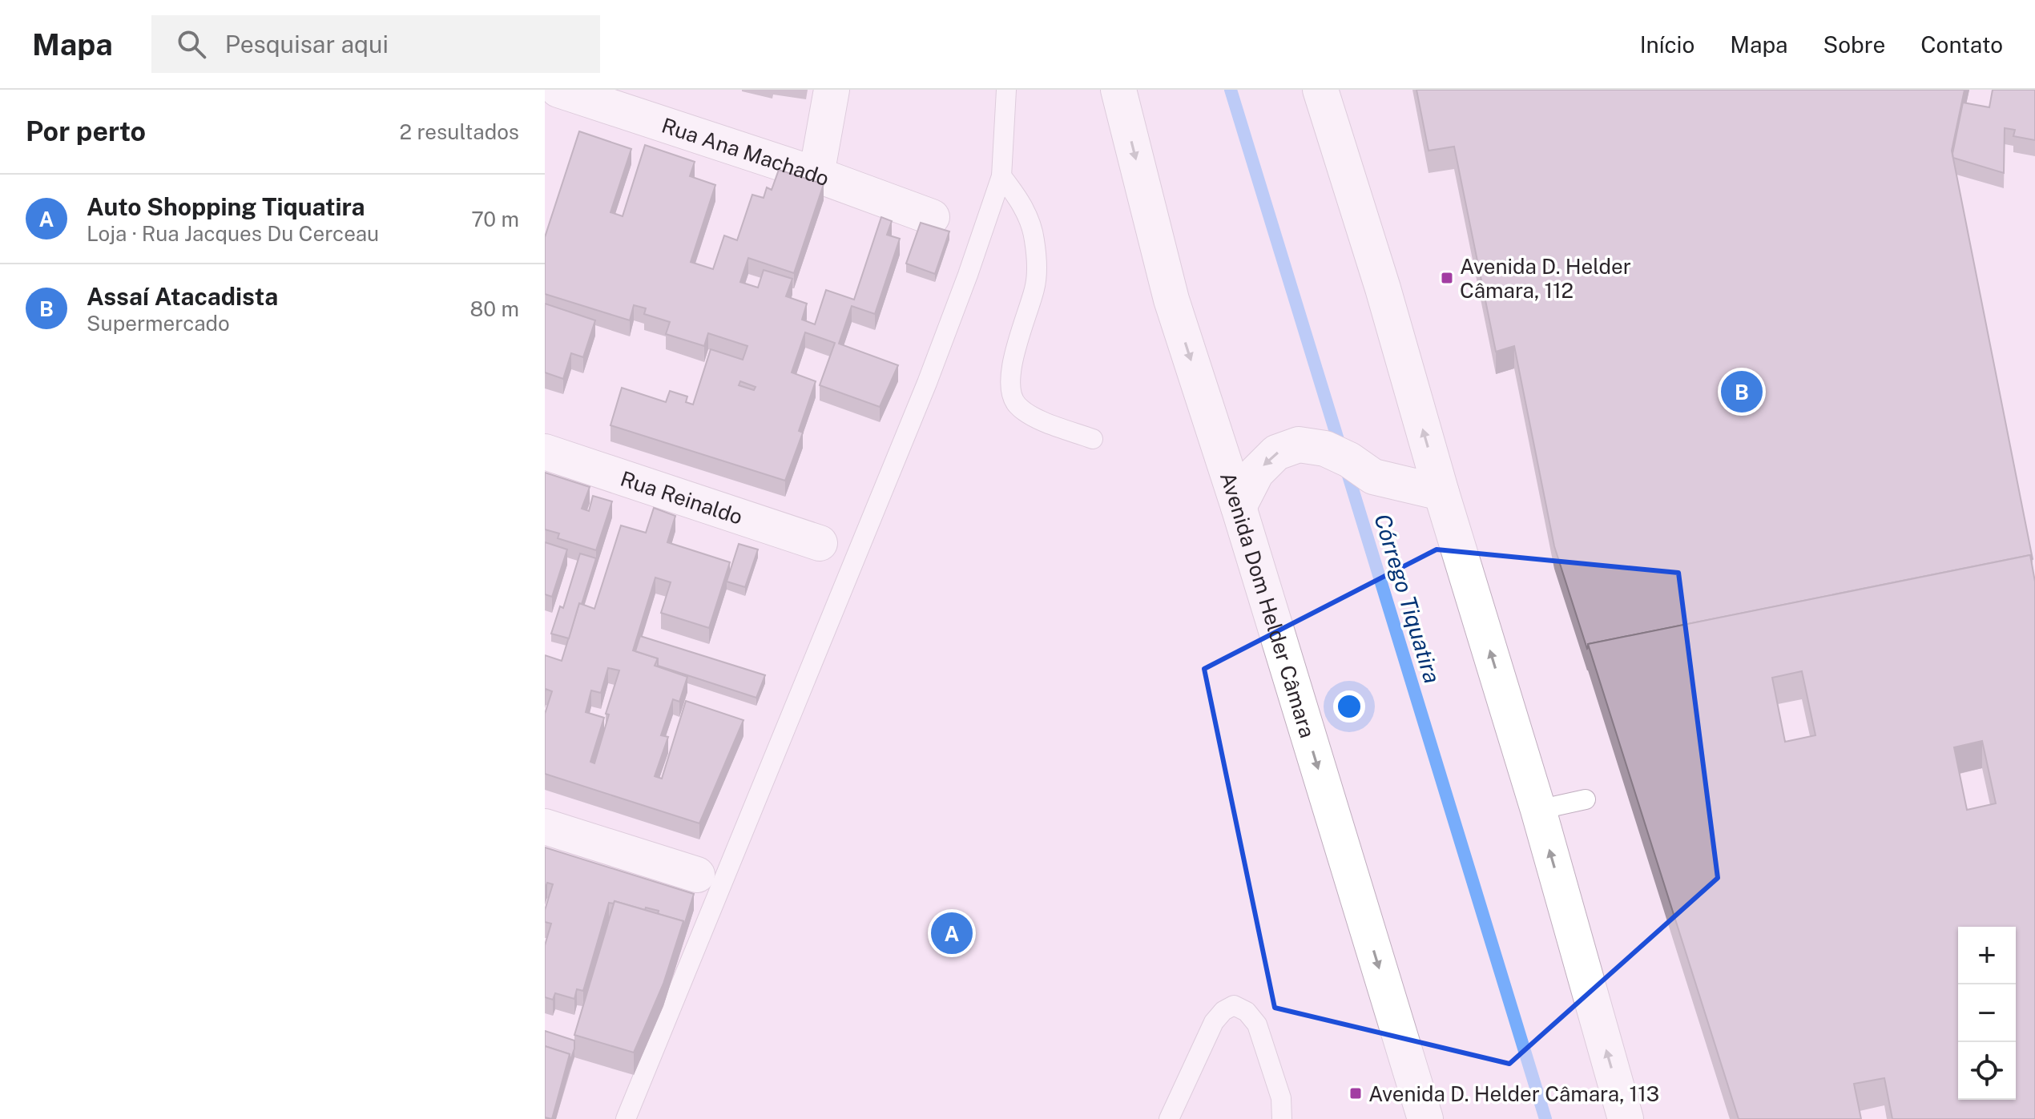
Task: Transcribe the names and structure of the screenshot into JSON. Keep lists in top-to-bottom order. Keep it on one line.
{"streets":{"main road":["Rua Ana Machado","Rua Reinaldo","Avenida Dom Helder Câmara"]},"water":["Córrego Tiquatira"],"places":{"transit":["Avenida D. Helder Câmara, 112","Avenida D. Helder Câmara, 113"]},"page":{"header":"Mapa","search":"Pesquisar aqui","nav":["Início","Mapa","Sobre","Contato"],"heading":["Por perto","2 resultados"],"list":[{"mark":"A","name":"Auto Shopping Tiquatira","note":"Loja · Rua Jacques Du Cerceau","value":"70 m"},{"mark":"B","name":"Assaí Atacadista","note":"Supermercado","value":"80 m"}],"pins":["B","A"],"map_buttons":["+","−"]}}
